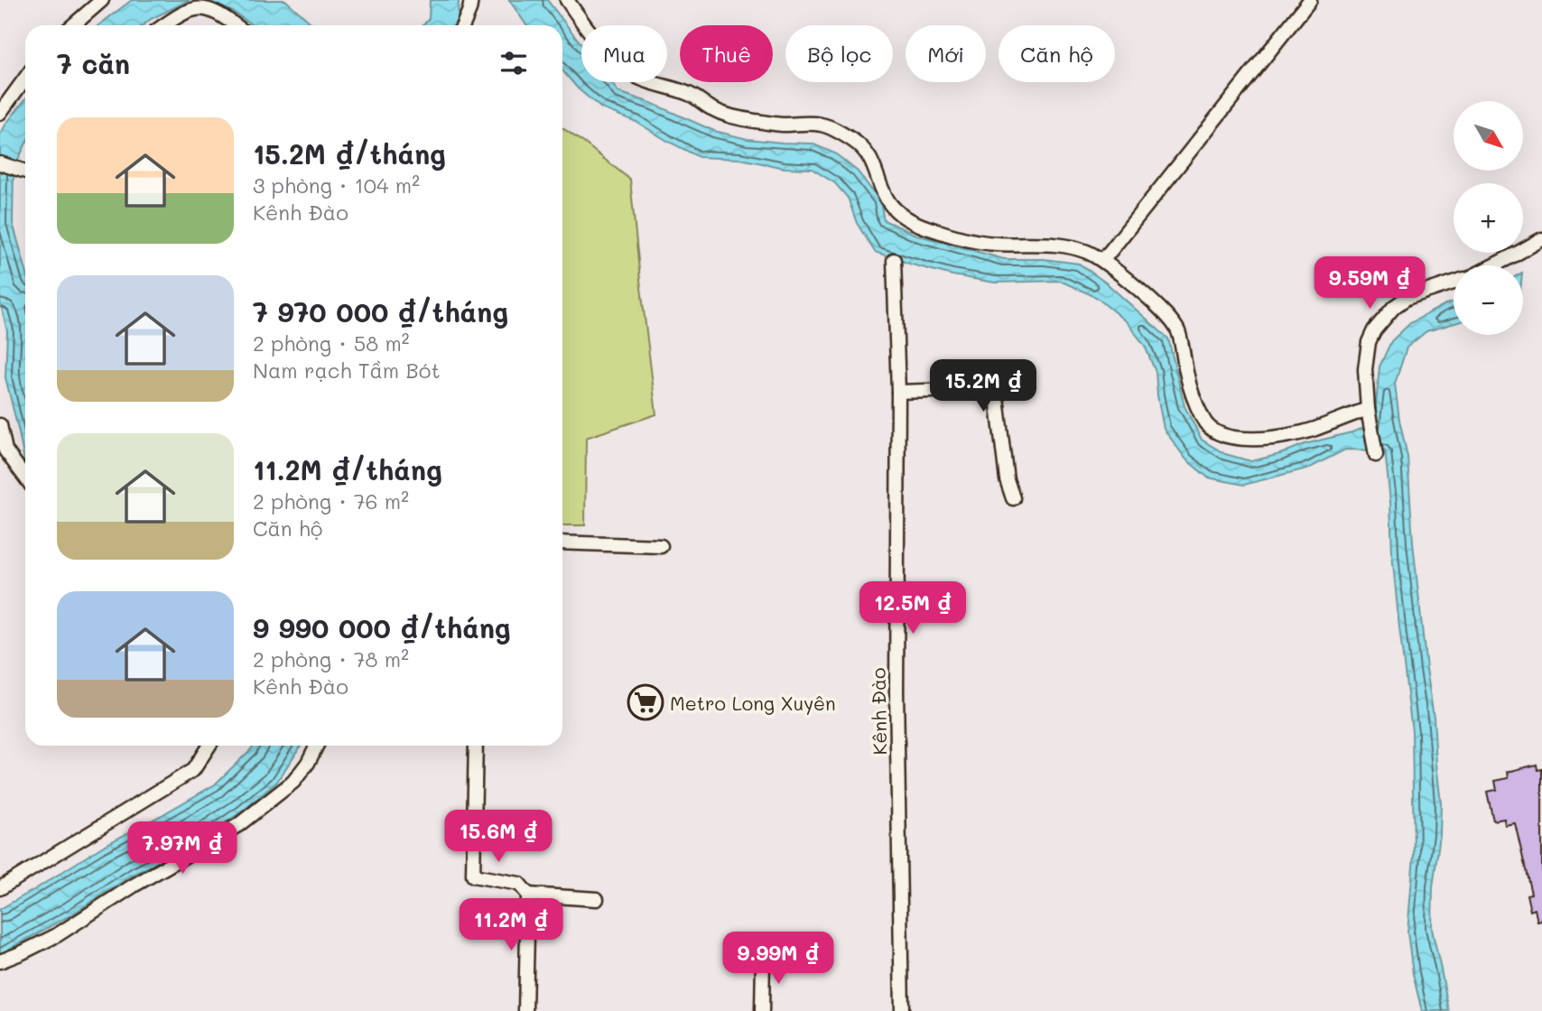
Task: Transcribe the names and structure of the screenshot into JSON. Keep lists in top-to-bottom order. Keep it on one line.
{"streets":{"street":["Kênh Đào"]},"places":{"supermarket":["Metro Long Xuyên"]},"north":"bottom right","page":{"chip":["Mua","Thuê","Bộ lọc","Mới","Căn hộ"],"heading":"7 căn","map_buttons":["+","−"],"list":[{"name":"15.2M ₫/tháng","note":"3 phòng · 104 m² · Kênh Đào"},{"name":"7 970 000 ₫/tháng","note":"2 phòng · 58 m² · Nam rạch Tầm Bót"},{"name":"11.2M ₫/tháng","note":"2 phòng · 76 m² · Căn hộ"},{"name":"9 990 000 ₫/tháng","note":"2 phòng · 78 m² · Kênh Đào"}],"price":["9.59M ₫","15.2M ₫","12.5M ₫","15.6M ₫","7.97M ₫","11.2M ₫","9.99M ₫"]}}
